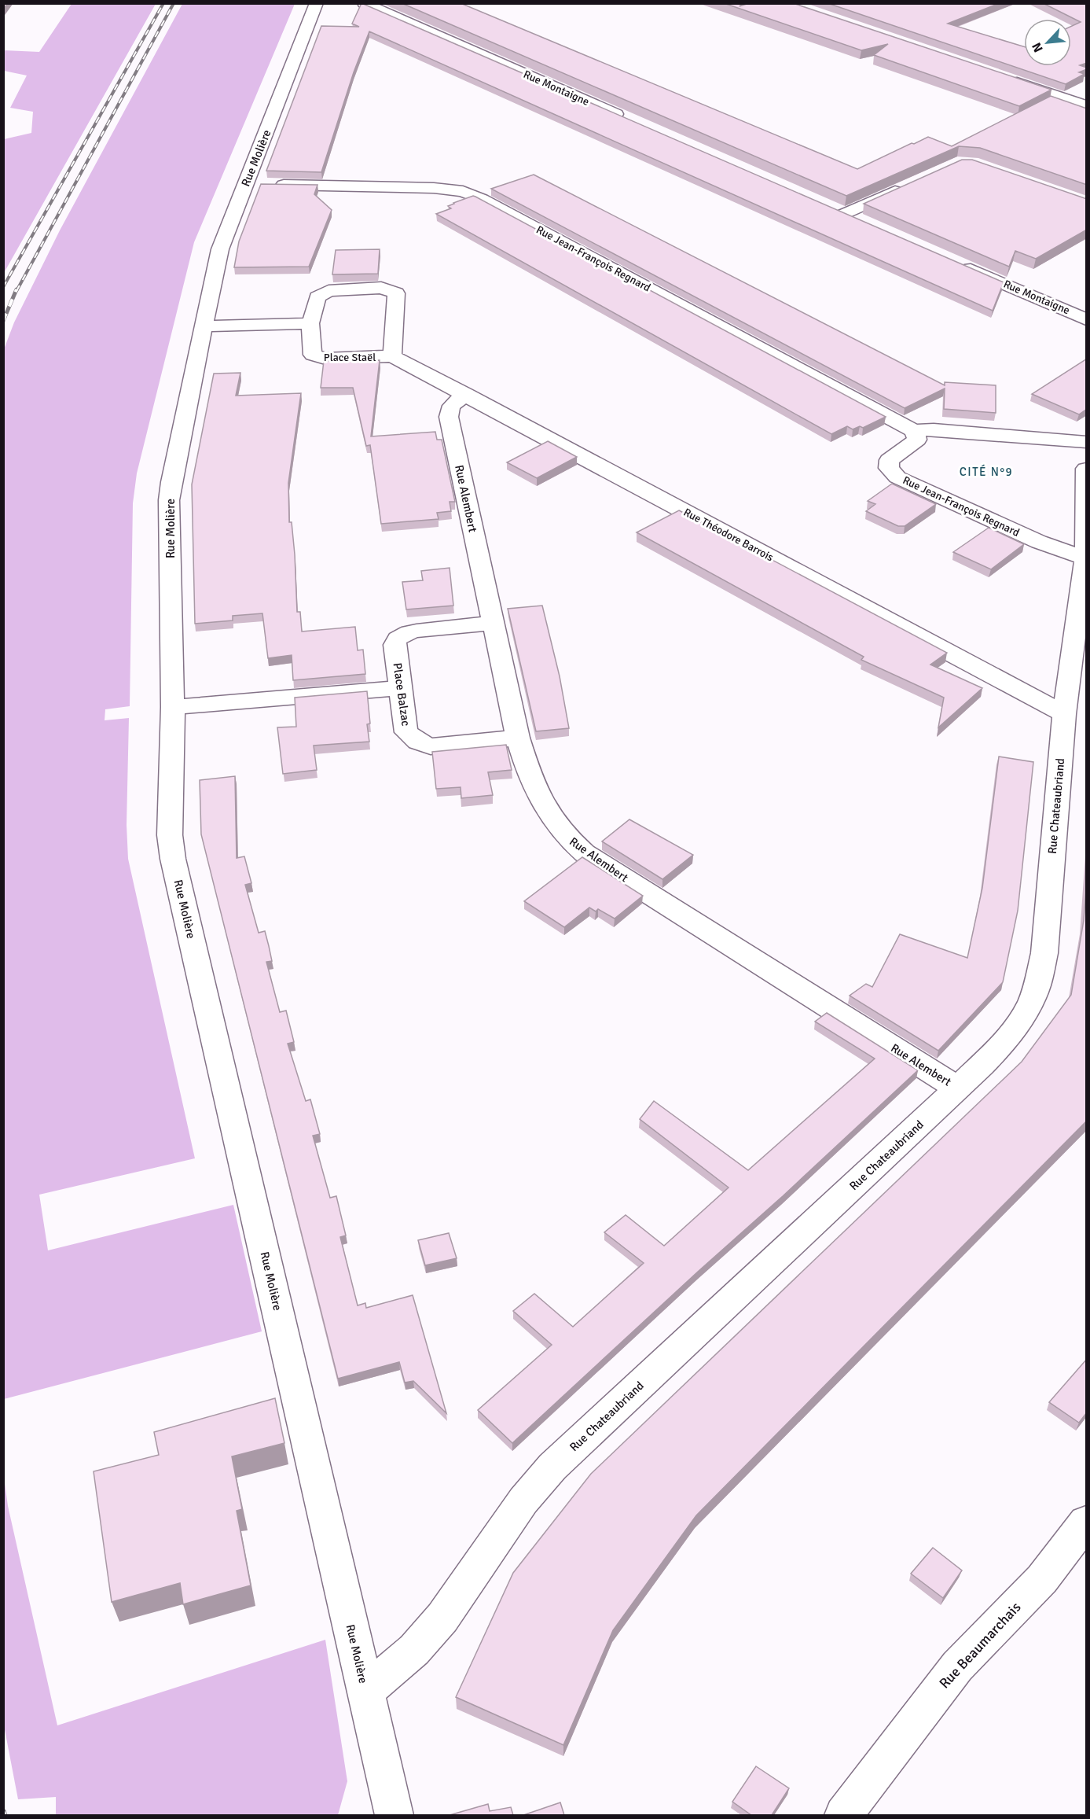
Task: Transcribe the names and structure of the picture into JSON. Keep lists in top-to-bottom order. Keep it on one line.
{"streets":{"street":["Rue Montaigne","Rue Molière","Rue Jean-François Regnard","Place Staël","Rue Alembert","Rue Théodore Barrois","Place Balzac","Rue Chateaubriand","Rue Beaumarchais"]},"crossings":[["Rue Molière","Rue Jean-François Regnard"],["Rue Molière","Rue Chateaubriand"],["Rue Jean-François Regnard","Rue Chateaubriand"],["Place Staël","Rue Théodore Barrois"],["Rue Alembert","Rue Théodore Barrois"],["Rue Alembert","Place Balzac"],["Rue Alembert","Rue Chateaubriand"],["Rue Théodore Barrois","Rue Chateaubriand"]],"districts":["CITÉ N°9"],"north":"bottom left"}
